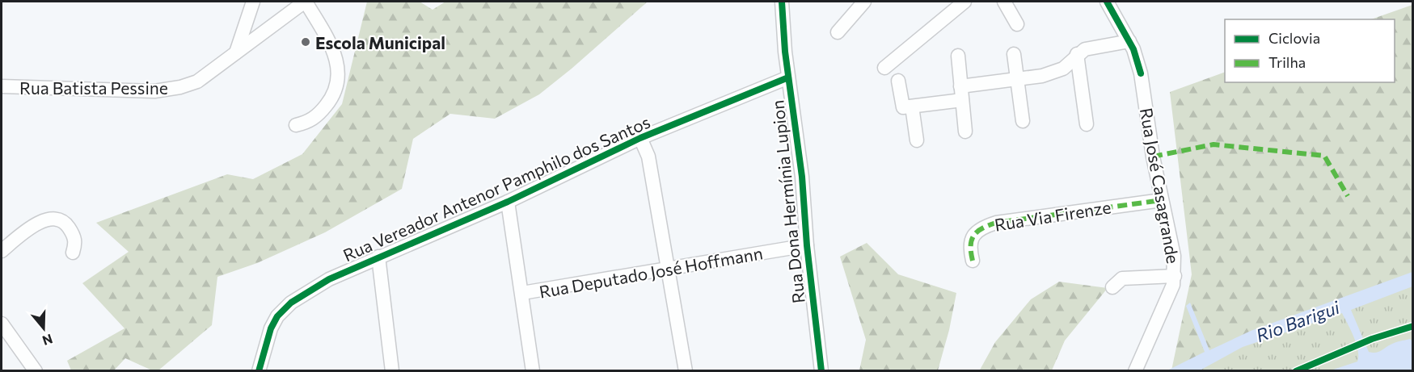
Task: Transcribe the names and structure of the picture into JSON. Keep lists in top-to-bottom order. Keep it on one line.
{"streets":{"street":["Rua Batista Pessine","Rua José Casagrande","Rua Vereador Antenor Pamphilo dos Santos","Rua Dona Hermínia Lupion","Rua Via Firenze","Rua Deputado José Hoffmann"]},"crossings":[["Rua José Casagrande","Rua Via Firenze"],["Rua Vereador Antenor Pamphilo dos Santos","Rua Dona Hermínia Lupion"],["Rua Dona Hermínia Lupion","Rua Deputado José Hoffmann"]],"water":["Rio Barigui"],"places":["Escola Municipal"],"legend":["Ciclovia","Trilha"],"north":"bottom"}
